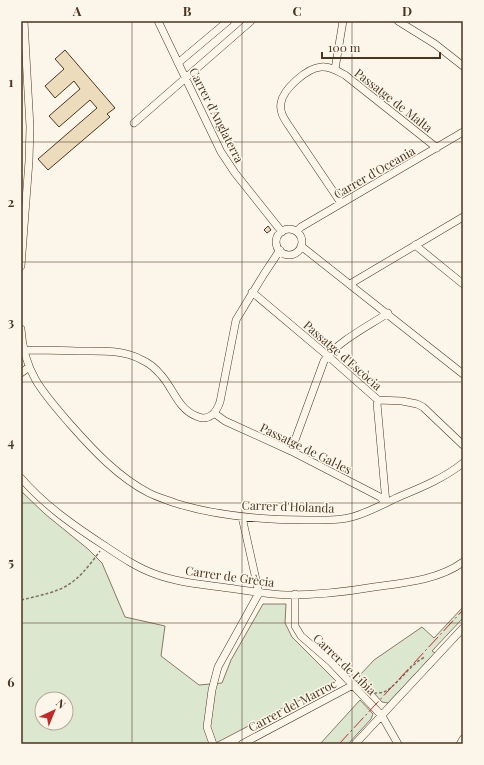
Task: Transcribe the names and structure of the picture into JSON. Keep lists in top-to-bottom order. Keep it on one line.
{"streets":{"street":["Passatge de Malta","Carrer d'Anglaterra","Carrer d'Oceania","Passatge d'Escòcia","Passatge de Gal·les","Carrer d'Holanda","Carrer de Grècia","Carrer de Líbia","Carrer del Marroc"]},"crossings":[["Passatge de Malta","Carrer d'Oceania"],["Carrer d'Anglaterra","Carrer d'Oceania"],["Passatge de Gal·les","Carrer d'Holanda"],["Carrer de Grècia","Carrer de Líbia"],["Carrer de Líbia","Carrer del Marroc"]],"scale_bar":"100 m","north":"top right","grid":{"columns":["A","B","C","D"],"rows":["1","2","3","4","5","6"]}}
